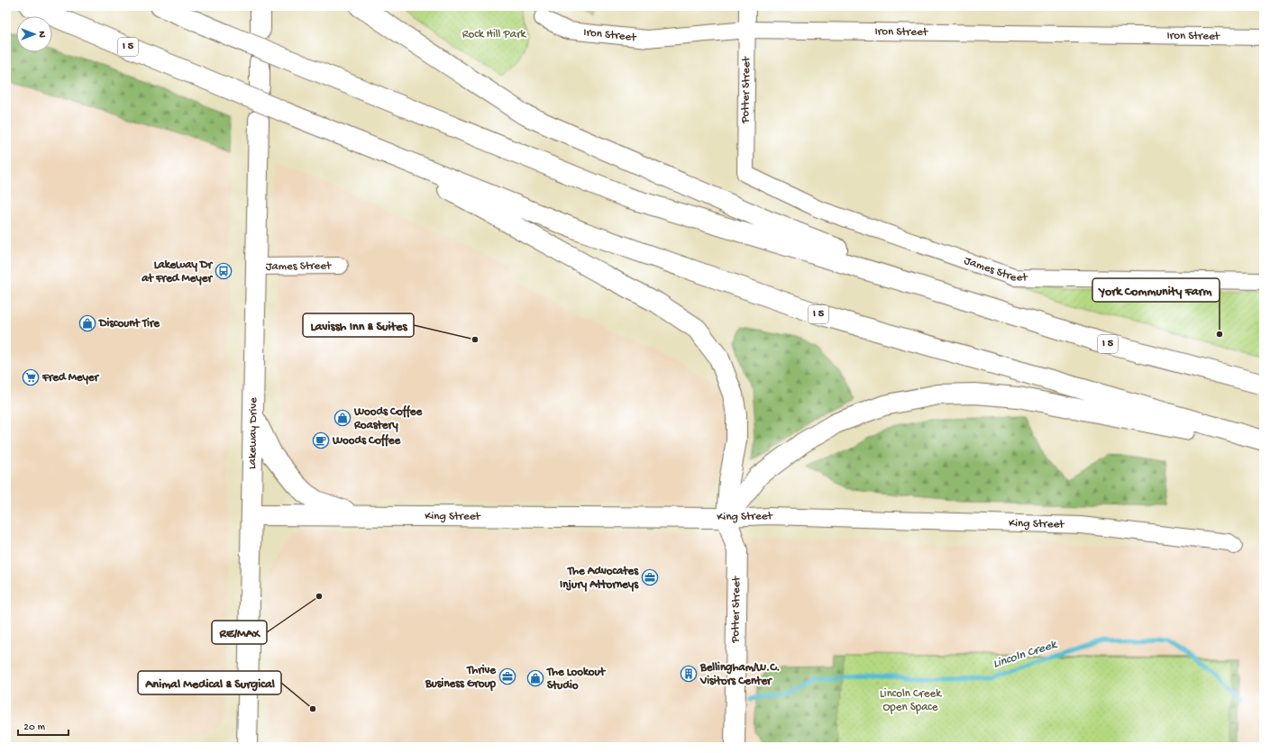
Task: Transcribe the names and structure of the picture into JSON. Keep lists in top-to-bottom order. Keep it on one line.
{"streets":{"main road":["I 5","Potter Street","Lakeway Drive","King Street"],"street":["Iron Street","James Street"]},"crossings":[["Iron Street","Potter Street"],["Potter Street","James Street"],["Potter Street","King Street"],["James Street","Lakeway Drive"],["Lakeway Drive","King Street"]],"water":["Lincoln Creek"],"parks":["Rock Hill Park","Lincoln Creek Open Space"],"places":{"bus stop":["Lakeway Dr at Fred Meyer"],"shop":["Discount Tire","Woods Coffee Roastery","The Lookout Studio"],"other":["York Community Farm","Lavissh Inn & Suites","RE/MAX","Animal Medical & Surgical"],"supermarket":["Fred Meyer"],"cafe":["Woods Coffee"],"office":["The Advocates Injury Attorneys","Thrive Business Group"],"building":["Bellingham/W.C. Visitors Center"]},"scale_bar":"20 m","north":"right"}
